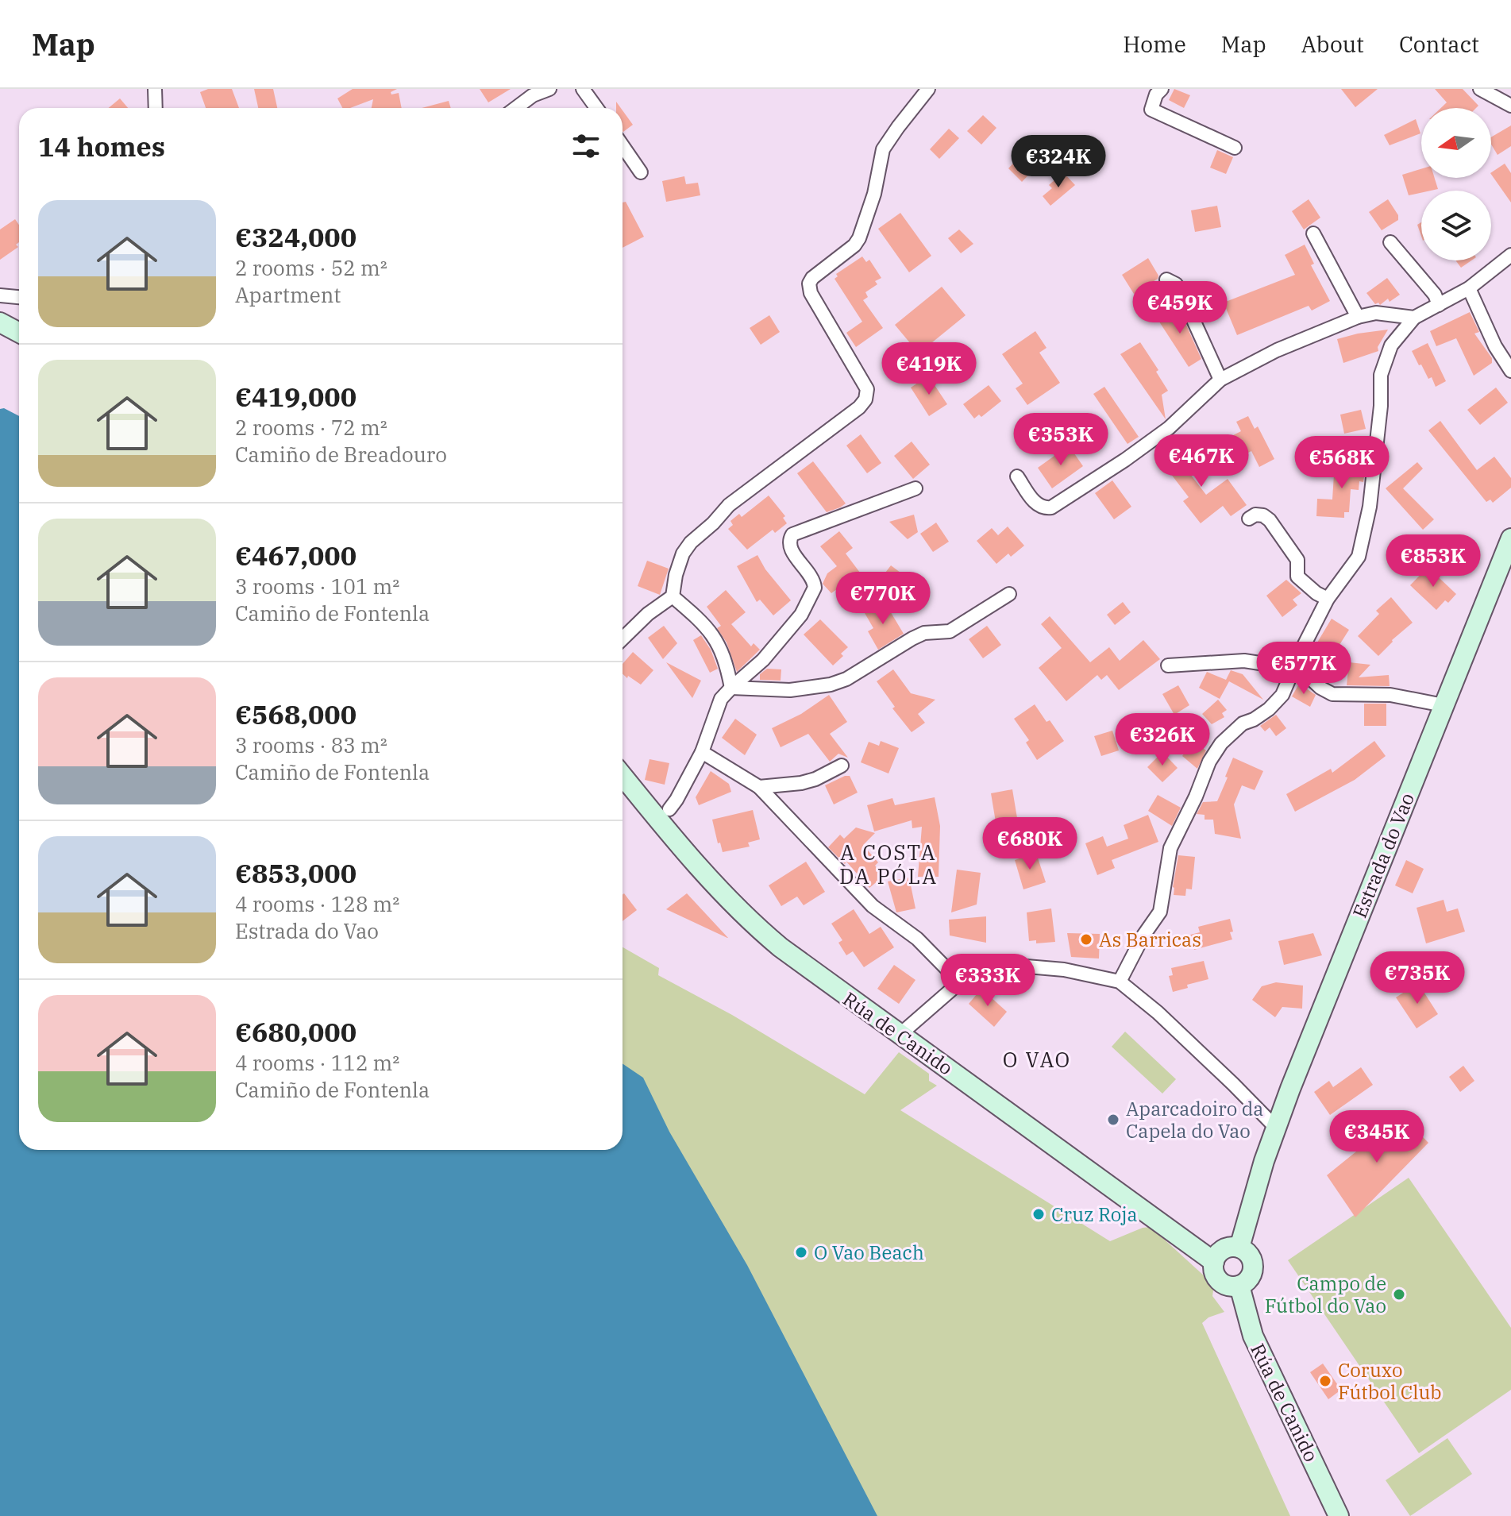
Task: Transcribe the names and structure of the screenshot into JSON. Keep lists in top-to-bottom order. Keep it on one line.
{"streets":{"main road":["Estrada do Vao","Rúa de Canido"]},"crossings":[["Estrada do Vao","Rúa de Canido"]],"districts":["A COSTA DA PÓLA","O VAO"],"places":["As Barricas","Aparcadoiro da Capela do Vao","Cruz Roja","O Vao Beach","Campo de Fútbol do Vao","Coruxo Fútbol Club"],"north":"left","page":{"header":"Map","nav":["Home","Map","About","Contact"],"heading":"14 homes","price":["€324K","€459K","€419K","€353K","€467K","€568K","€853K","€770K","€577K","€326K","€680K","€735K","€333K","€345K"],"list":[{"name":"€324,000","note":"2 rooms · 52 m² · Apartment"},{"name":"€419,000","note":"2 rooms · 72 m² · Camiño de Breadouro"},{"name":"€467,000","note":"3 rooms · 101 m² · Camiño de Fontenla"},{"name":"€568,000","note":"3 rooms · 83 m² · Camiño de Fontenla"},{"name":"€853,000","note":"4 rooms · 128 m² · Estrada do Vao"},{"name":"€680,000","note":"4 rooms · 112 m² · Camiño de Fontenla"}]}}
